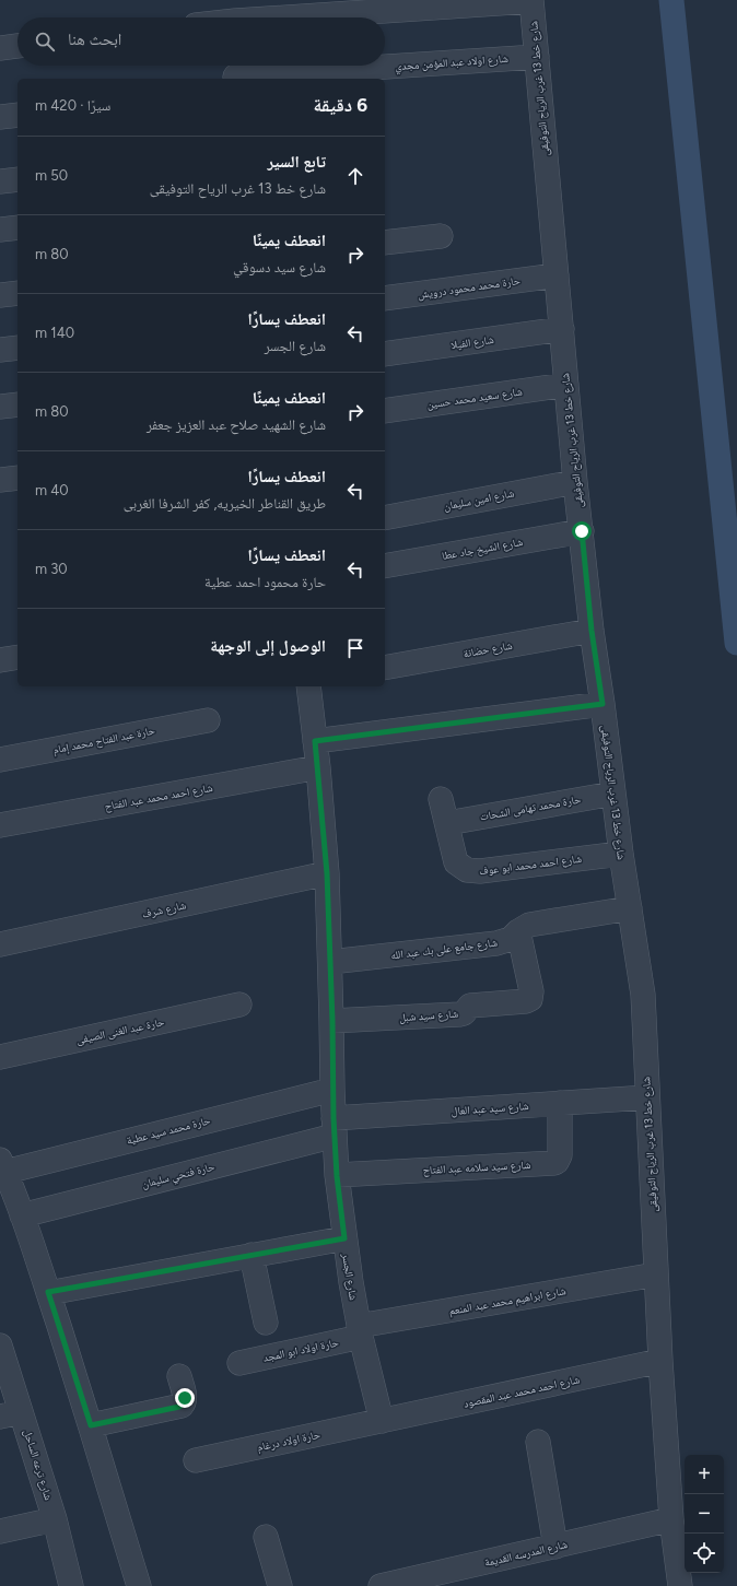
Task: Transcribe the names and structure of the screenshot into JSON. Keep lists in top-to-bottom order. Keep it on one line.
{"streets":{"street":["شارع اولاد عبد المؤمن مجدي","شارع خط 13 غرب الرياح التوفيقى","حارة محمد محمود درويش","شارع الفيلا","شارع سعيد محمد حسين","شارع امين سليمان","شارع الشيخ جاد عطا","شارع حضانة","حارة عبد الفتاح محمد إمام","شارع احمد محمد عبد الفتاح","حارة محمد تهامى الشحات","شارع احمد محمد ابو عوف","شارع شرف","شارع جامع على بك عبد الله","شارع سيد شبل","حارة عبد الغنى الصيفى","شارع سيد عبد العال","حارة محمد سيد عطية","شارع سيد سلامه عبد الفتاح","حارة فتحي سليمان","شارع الجسر","شارع ابراهيم محمد عبد المنعم","حارة اولاد ابو المجد","شارع احمد محمد عبد المقصود","حارة اولاد درغام","شارع ترعه الساحل","شارع المدرسه القديمة"]},"crossings":[["شارع اولاد عبد المؤمن مجدي","شارع خط 13 غرب الرياح التوفيقى"],["شارع خط 13 غرب الرياح التوفيقى","حارة محمد محمود درويش"],["شارع خط 13 غرب الرياح التوفيقى","شارع الفيلا"],["شارع خط 13 غرب الرياح التوفيقى","شارع سعيد محمد حسين"],["شارع خط 13 غرب الرياح التوفيقى","شارع امين سليمان"],["شارع خط 13 غرب الرياح التوفيقى","شارع الشيخ جاد عطا"],["شارع خط 13 غرب الرياح التوفيقى","شارع حضانة"],["شارع خط 13 غرب الرياح التوفيقى","حارة محمد تهامى الشحات"],["شارع خط 13 غرب الرياح التوفيقى","شارع احمد محمد ابو عوف"],["شارع خط 13 غرب الرياح التوفيقى","شارع جامع على بك عبد الله"],["شارع خط 13 غرب الرياح التوفيقى","شارع سيد عبد العال"],["شارع خط 13 غرب الرياح التوفيقى","شارع ابراهيم محمد عبد المنعم"],["شارع خط 13 غرب الرياح التوفيقى","شارع احمد محمد عبد المقصود"],["شارع خط 13 غرب الرياح التوفيقى","شارع المدرسه القديمة"],["شارع احمد محمد عبد الفتاح","شارع الجسر"],["حارة محمد تهامى الشحات","شارع احمد محمد ابو عوف"],["شارع شرف","شارع الجسر"],["شارع جامع على بك عبد الله","شارع سيد شبل"],["شارع جامع على بك عبد الله","شارع الجسر"],["شارع سيد شبل","شارع الجسر"],["شارع سيد عبد العال","شارع سيد سلامه عبد الفتاح"],["شارع سيد عبد العال","حارة فتحي سليمان"],["شارع سيد عبد العال","شارع الجسر"],["حارة محمد سيد عطية","شارع الجسر"],["شارع سيد سلامه عبد الفتاح","شارع الجسر"],["حارة فتحي سليمان","شارع الجسر"],["شارع الجسر","شارع ابراهيم محمد عبد المنعم"],["شارع الجسر","حارة اولاد ابو المجد"],["شارع الجسر","شارع احمد محمد عبد المقصود"],["شارع الجسر","حارة اولاد درغام"],["شارع ابراهيم محمد عبد المنعم","حارة اولاد ابو المجد"],["شارع احمد محمد عبد المقصود","حارة اولاد درغام"]],"page":{"search":"ابحث هنا","heading":["6 دقيقة","سيرًا · 420 m"],"list":[["تابع السير","شارع خط 13 غرب الرياح التوفيقى","50 m"],["انعطف يمينًا","شارع سيد دسوقي","80 m"],["انعطف يسارًا","شارع الجسر","140 m"],["انعطف يمينًا","شارع الشهيد صلاح عبد العزيز جعفر","80 m"],["انعطف يسارًا","طريق القناطر الخيريه, كفر الشرفا الغربى","40 m"],["انعطف يسارًا","حارة محمود احمد عطية","30 m"],"الوصول إلى الوجهة"],"map_buttons":["+","−"]}}
